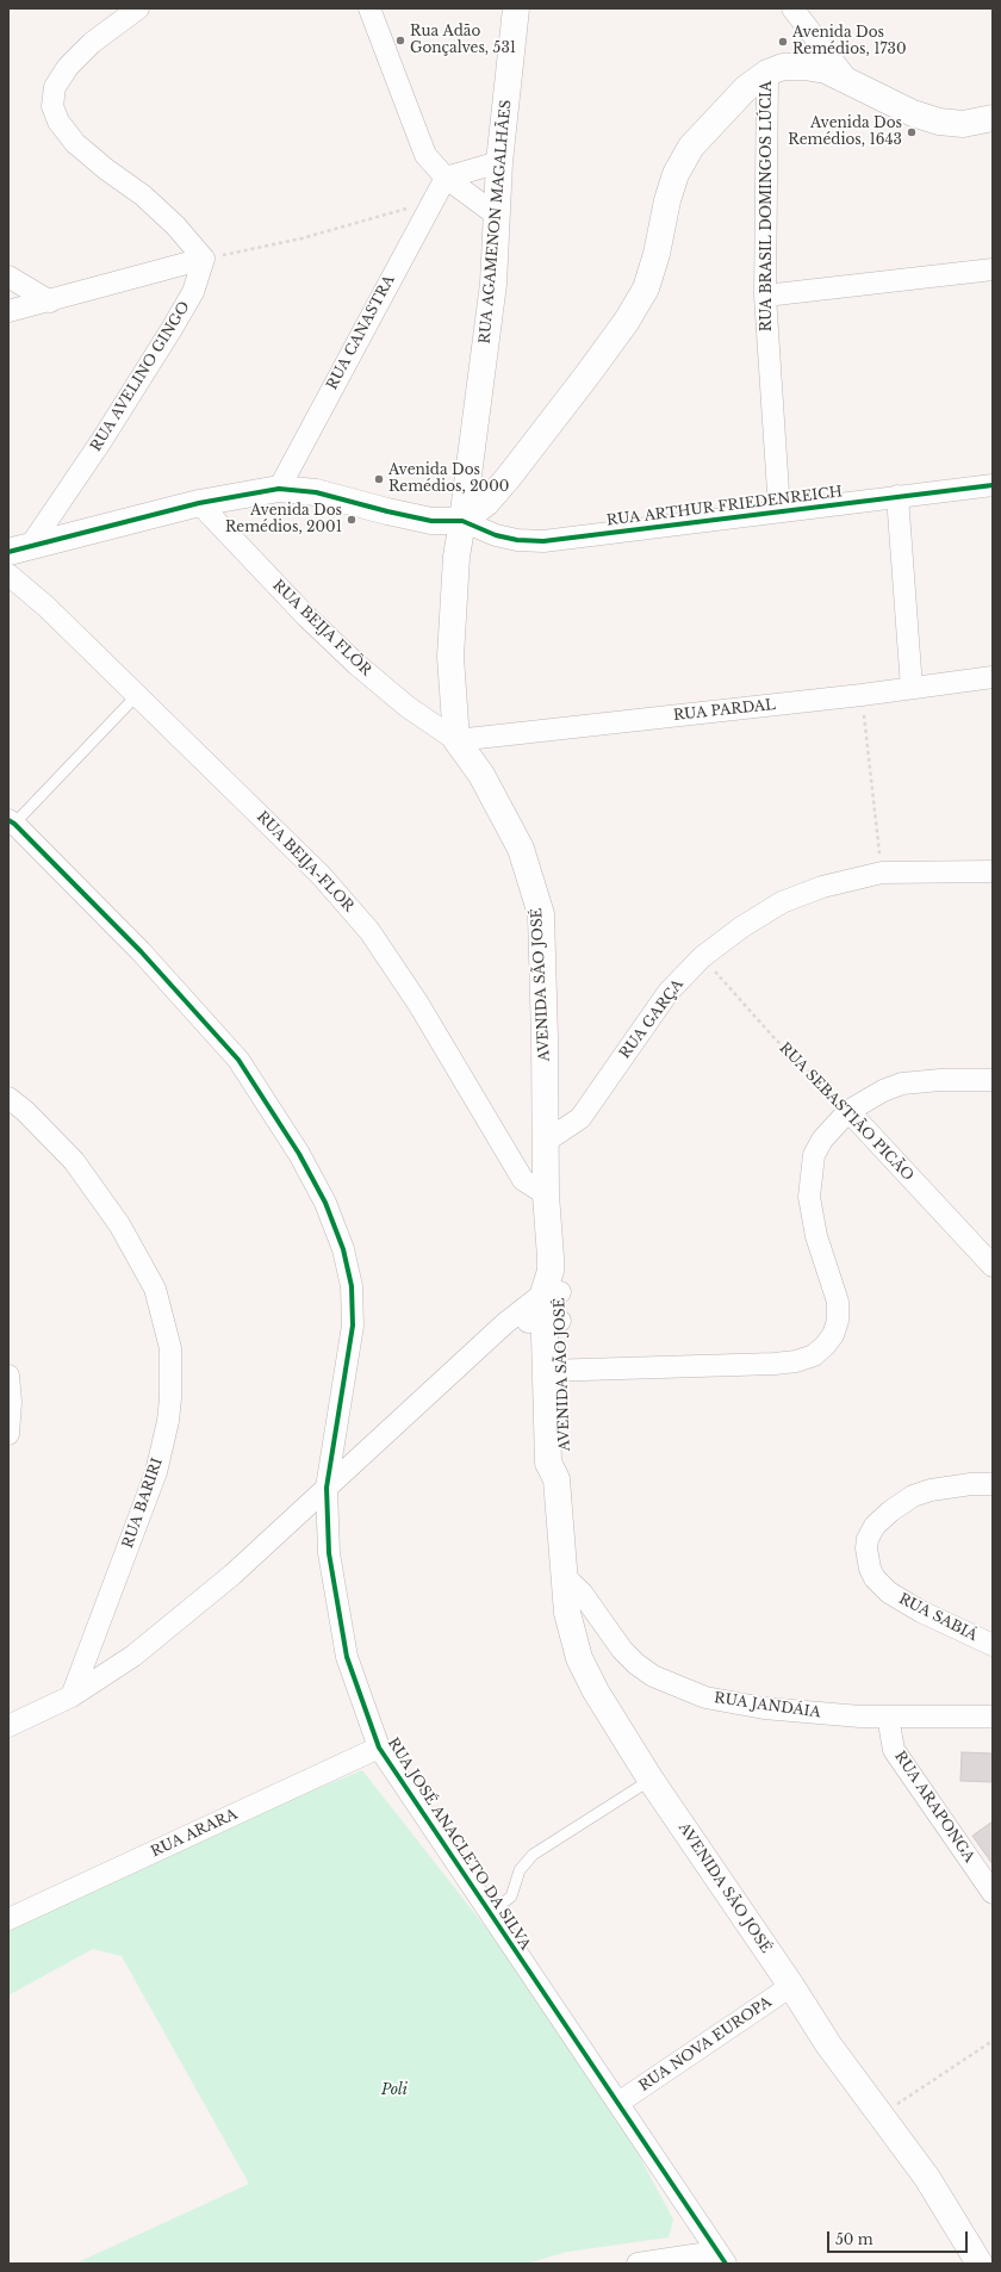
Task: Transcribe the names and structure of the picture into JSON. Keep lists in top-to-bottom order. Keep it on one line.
{"streets":{"main road":["RUA AGAMENON MAGALHÃES","AVENIDA SÃO JOSÉ"],"street":["RUA BRASIL DOMINGOS LÚCIA","RUA CANASTRA","RUA AVELINO GINGO","RUA ARTHUR FRIEDENREICH","RUA BEIJA FLÔR","RUA PARDAL","RUA BEIJA-FLOR","RUA GARÇA","RUA SEBASTIÃO PICÃO","RUA BARIRI","RUA SABIÁ","RUA JANDÁIA","RUA ARAPONGA","RUA ARARA","RUA JOSÉ ANACLETO DA SILVA","RUA NOVA EUROPA"]},"crossings":[["RUA BRASIL DOMINGOS LÚCIA","RUA ARTHUR FRIEDENREICH"],["RUA AGAMENON MAGALHÃES","RUA ARTHUR FRIEDENREICH"],["RUA BEIJA FLÔR","RUA PARDAL"],["RUA BEIJA FLÔR","AVENIDA SÃO JOSÉ"],["RUA PARDAL","AVENIDA SÃO JOSÉ"],["RUA BEIJA-FLOR","AVENIDA SÃO JOSÉ"],["AVENIDA SÃO JOSÉ","RUA GARÇA"],["AVENIDA SÃO JOSÉ","RUA JANDÁIA"],["AVENIDA SÃO JOSÉ","RUA NOVA EUROPA"],["RUA GARÇA","RUA SEBASTIÃO PICÃO"],["RUA JANDÁIA","RUA ARAPONGA"],["RUA ARARA","RUA JOSÉ ANACLETO DA SILVA"],["RUA JOSÉ ANACLETO DA SILVA","RUA NOVA EUROPA"]],"parks":["Poli"],"places":["Rua Adão Gonçalves, 531","Avenida Dos Remédios, 1730","Avenida Dos Remédios, 1643","Avenida Dos Remédios, 2000","Avenida Dos Remédios, 2001"],"scale_bar":"50 m"}
